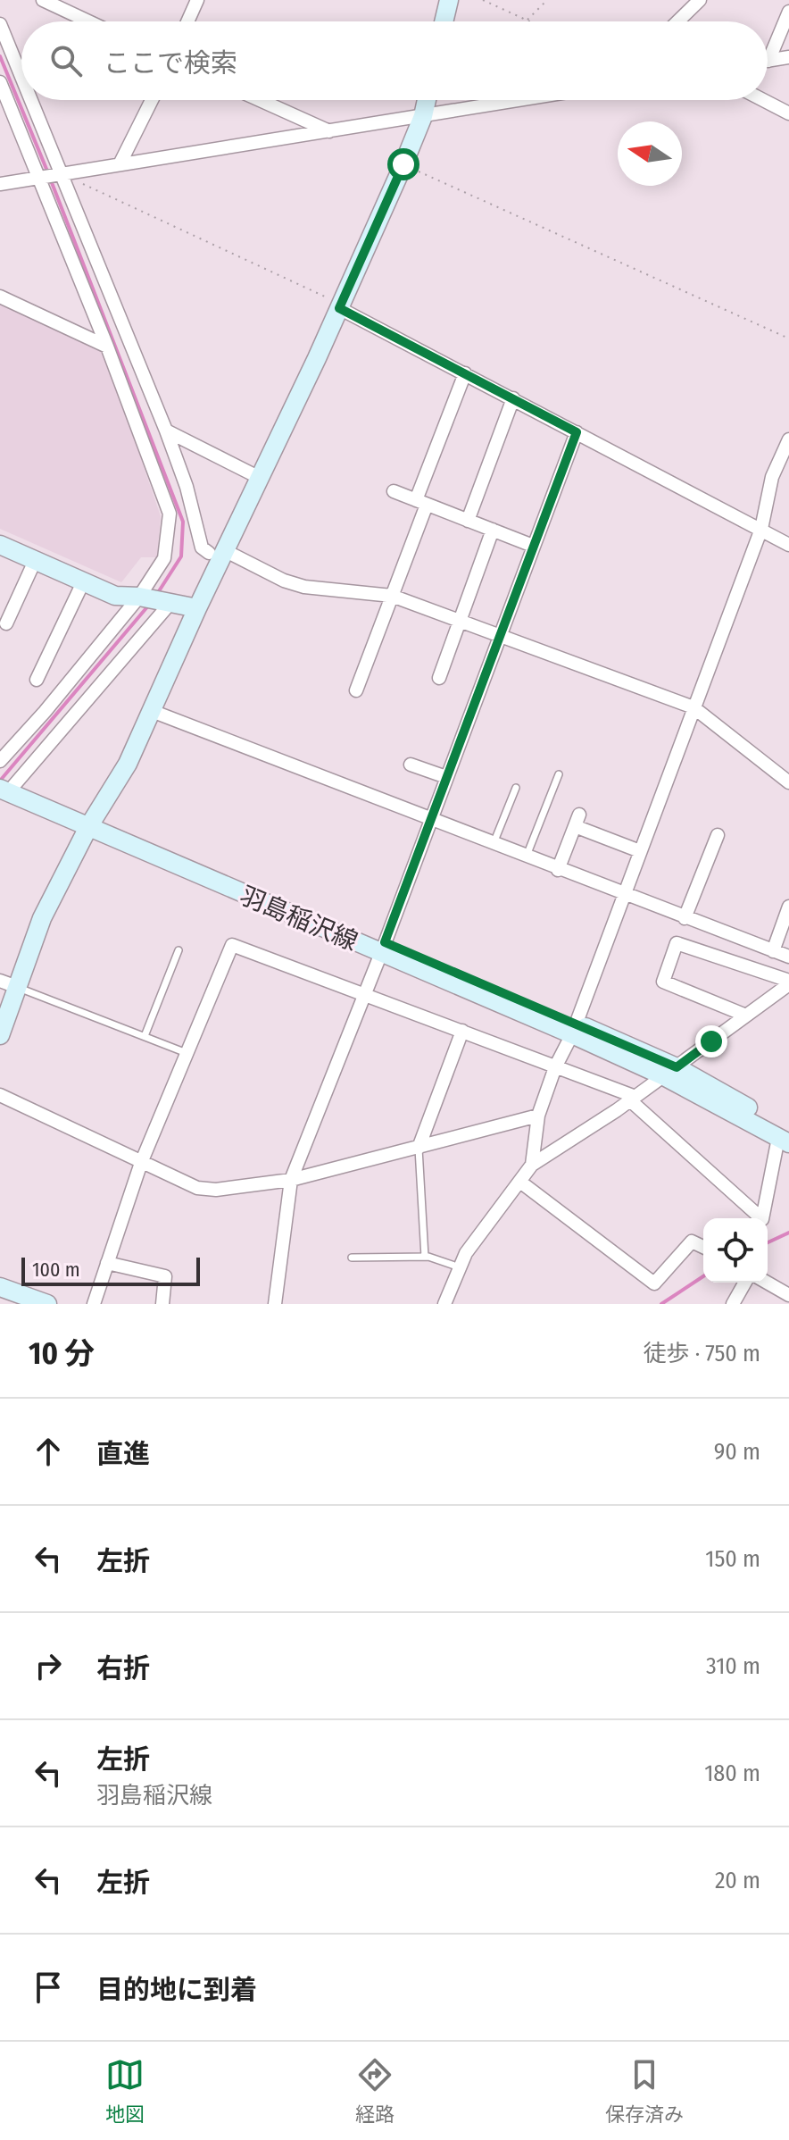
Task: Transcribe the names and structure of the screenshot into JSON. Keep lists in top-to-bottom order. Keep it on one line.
{"streets":{"street":["羽島稲沢線"]},"scale_bar":"100 m","north":"left","page":{"search":"ここで検索","scale":"100 m","heading":["10 分","徒歩 · 750 m"],"list":[["直進","90 m"],["左折","150 m"],["右折","310 m"],["左折","羽島稲沢線","180 m"],["左折","20 m"],"目的地に到着"],"nav":["地図","経路","保存済み"]}}
